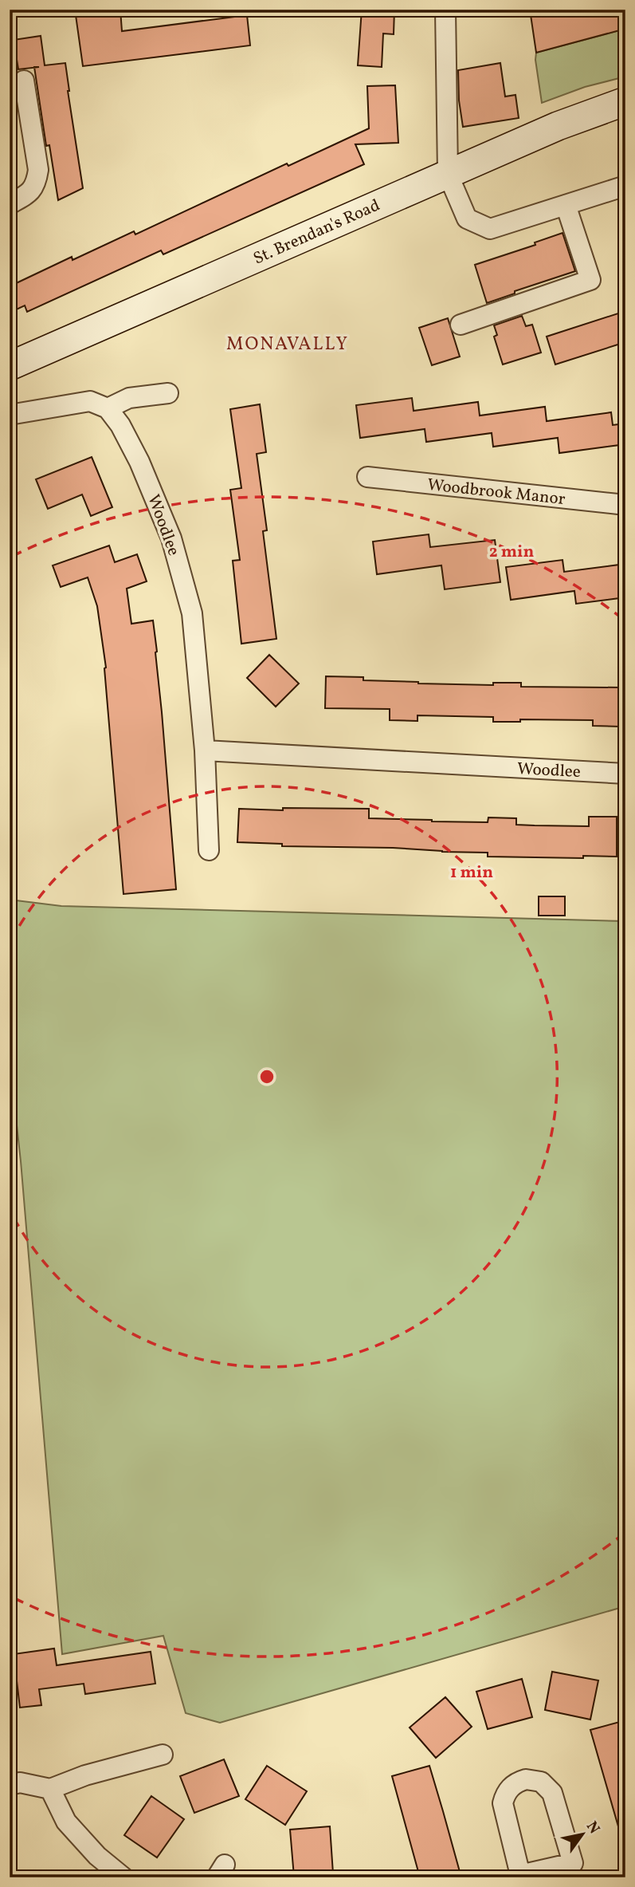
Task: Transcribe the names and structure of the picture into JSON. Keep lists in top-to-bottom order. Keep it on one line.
{"streets":{"main road":["St. Brendan's Road"],"street":["Woodbrook Manor","Woodlee"]},"districts":["MONAVALLY"],"north":"top right","rings":["2 min","1 min"]}
